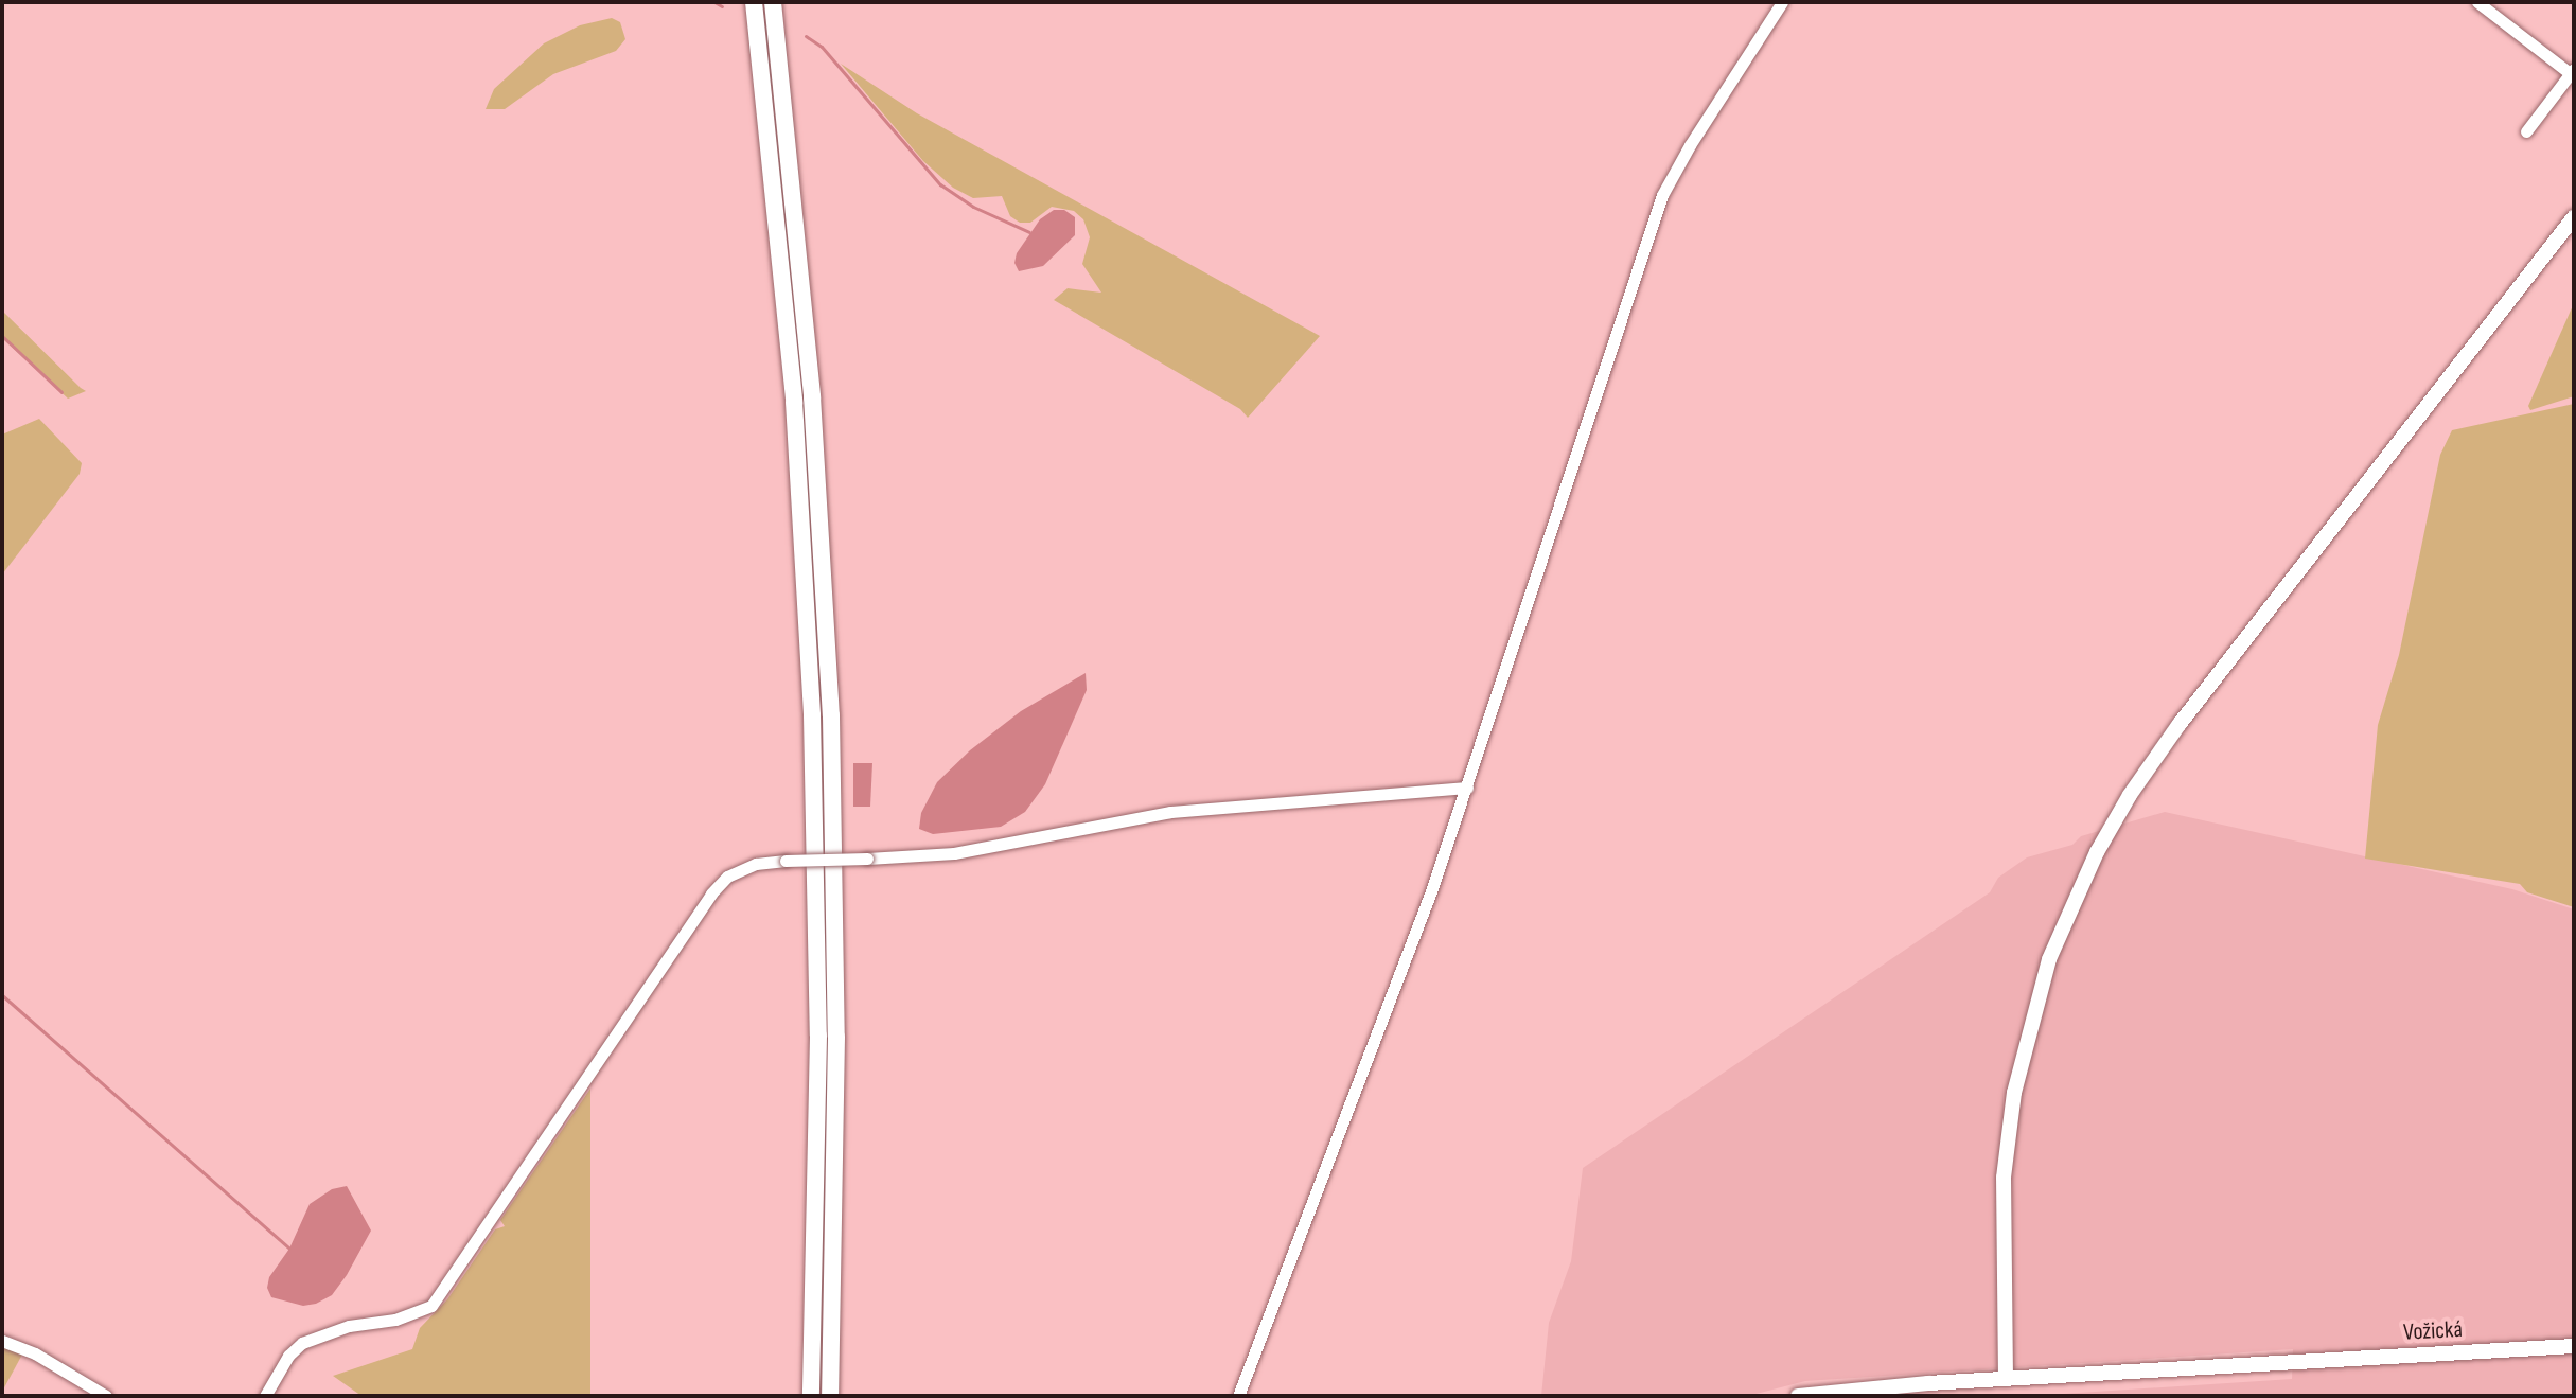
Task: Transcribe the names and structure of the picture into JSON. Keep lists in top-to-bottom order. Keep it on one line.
{"streets":{"main road":["Vožická"]}}
